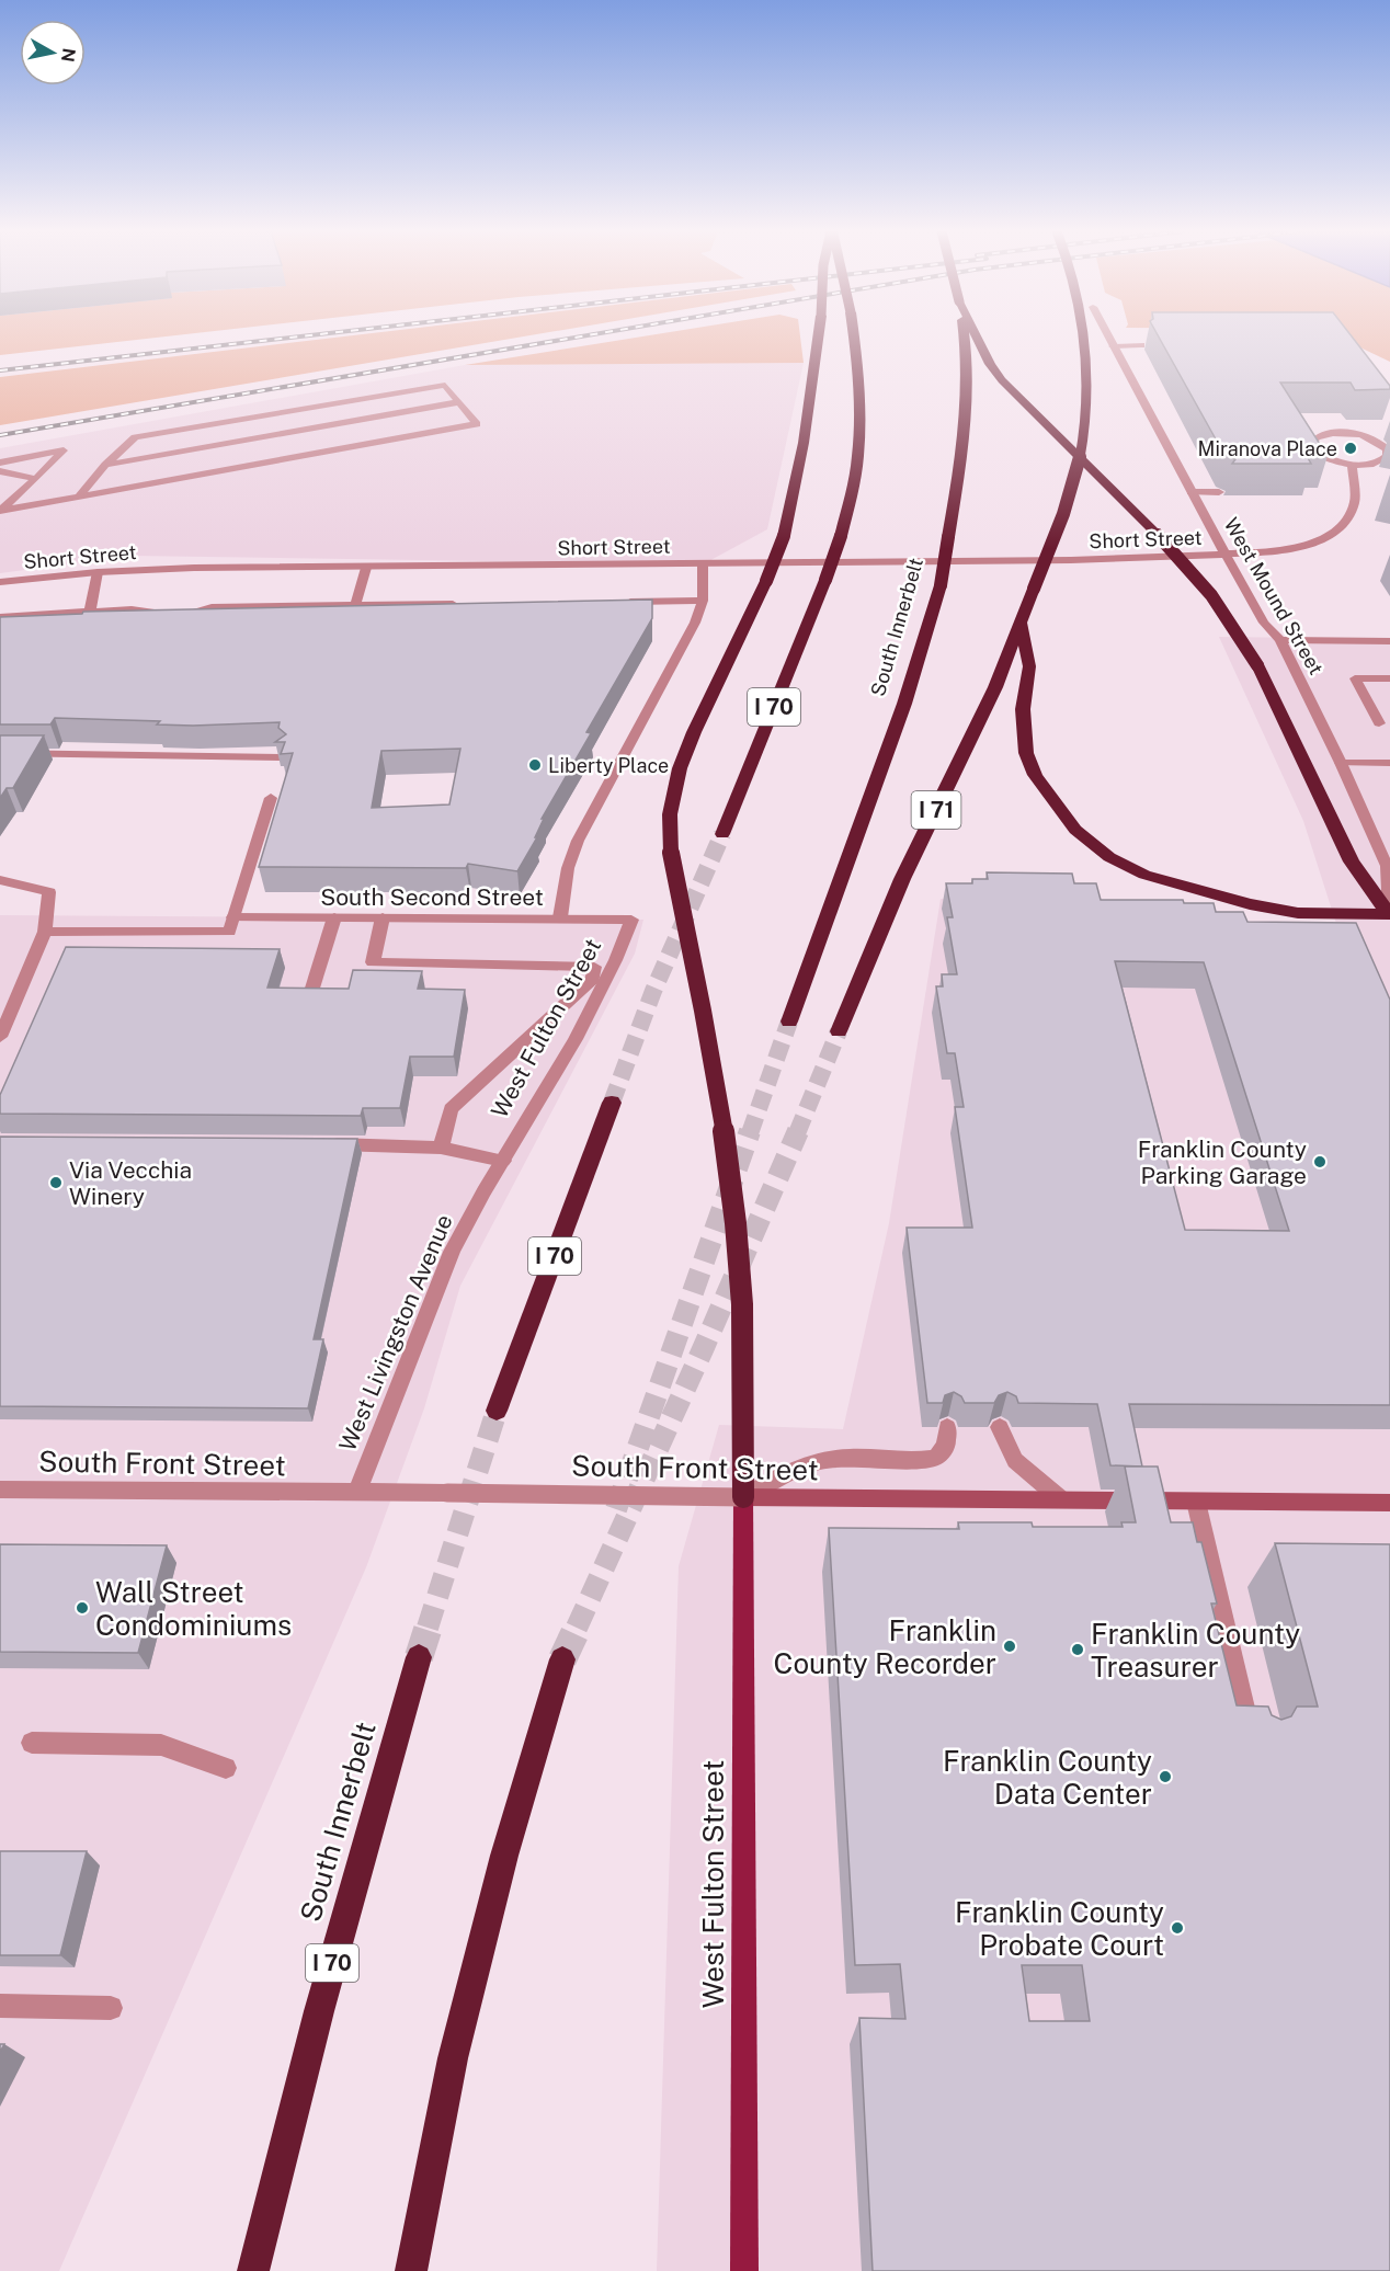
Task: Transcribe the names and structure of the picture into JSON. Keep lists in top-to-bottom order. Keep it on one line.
{"streets":{"highway":["South Innerbelt","I 70","I 71"],"main road":["West Fulton Street"],"street":["Short Street","West Mound Street","South Second Street","West Livingston Avenue","South Front Street"]},"crossings":[["Short Street","West Mound Street"],["South Second Street","West Fulton Street"],["West Fulton Street","West Livingston Avenue"],["West Fulton Street","South Front Street"],["West Livingston Avenue","South Front Street"]],"places":["Miranova Place","Liberty Place","Franklin County Parking Garage","Via Vecchia Winery","Wall Street Condominiums","Franklin County Recorder","Franklin County Treasurer","Franklin County Data Center","Franklin County Probate Court"],"north":"right"}
